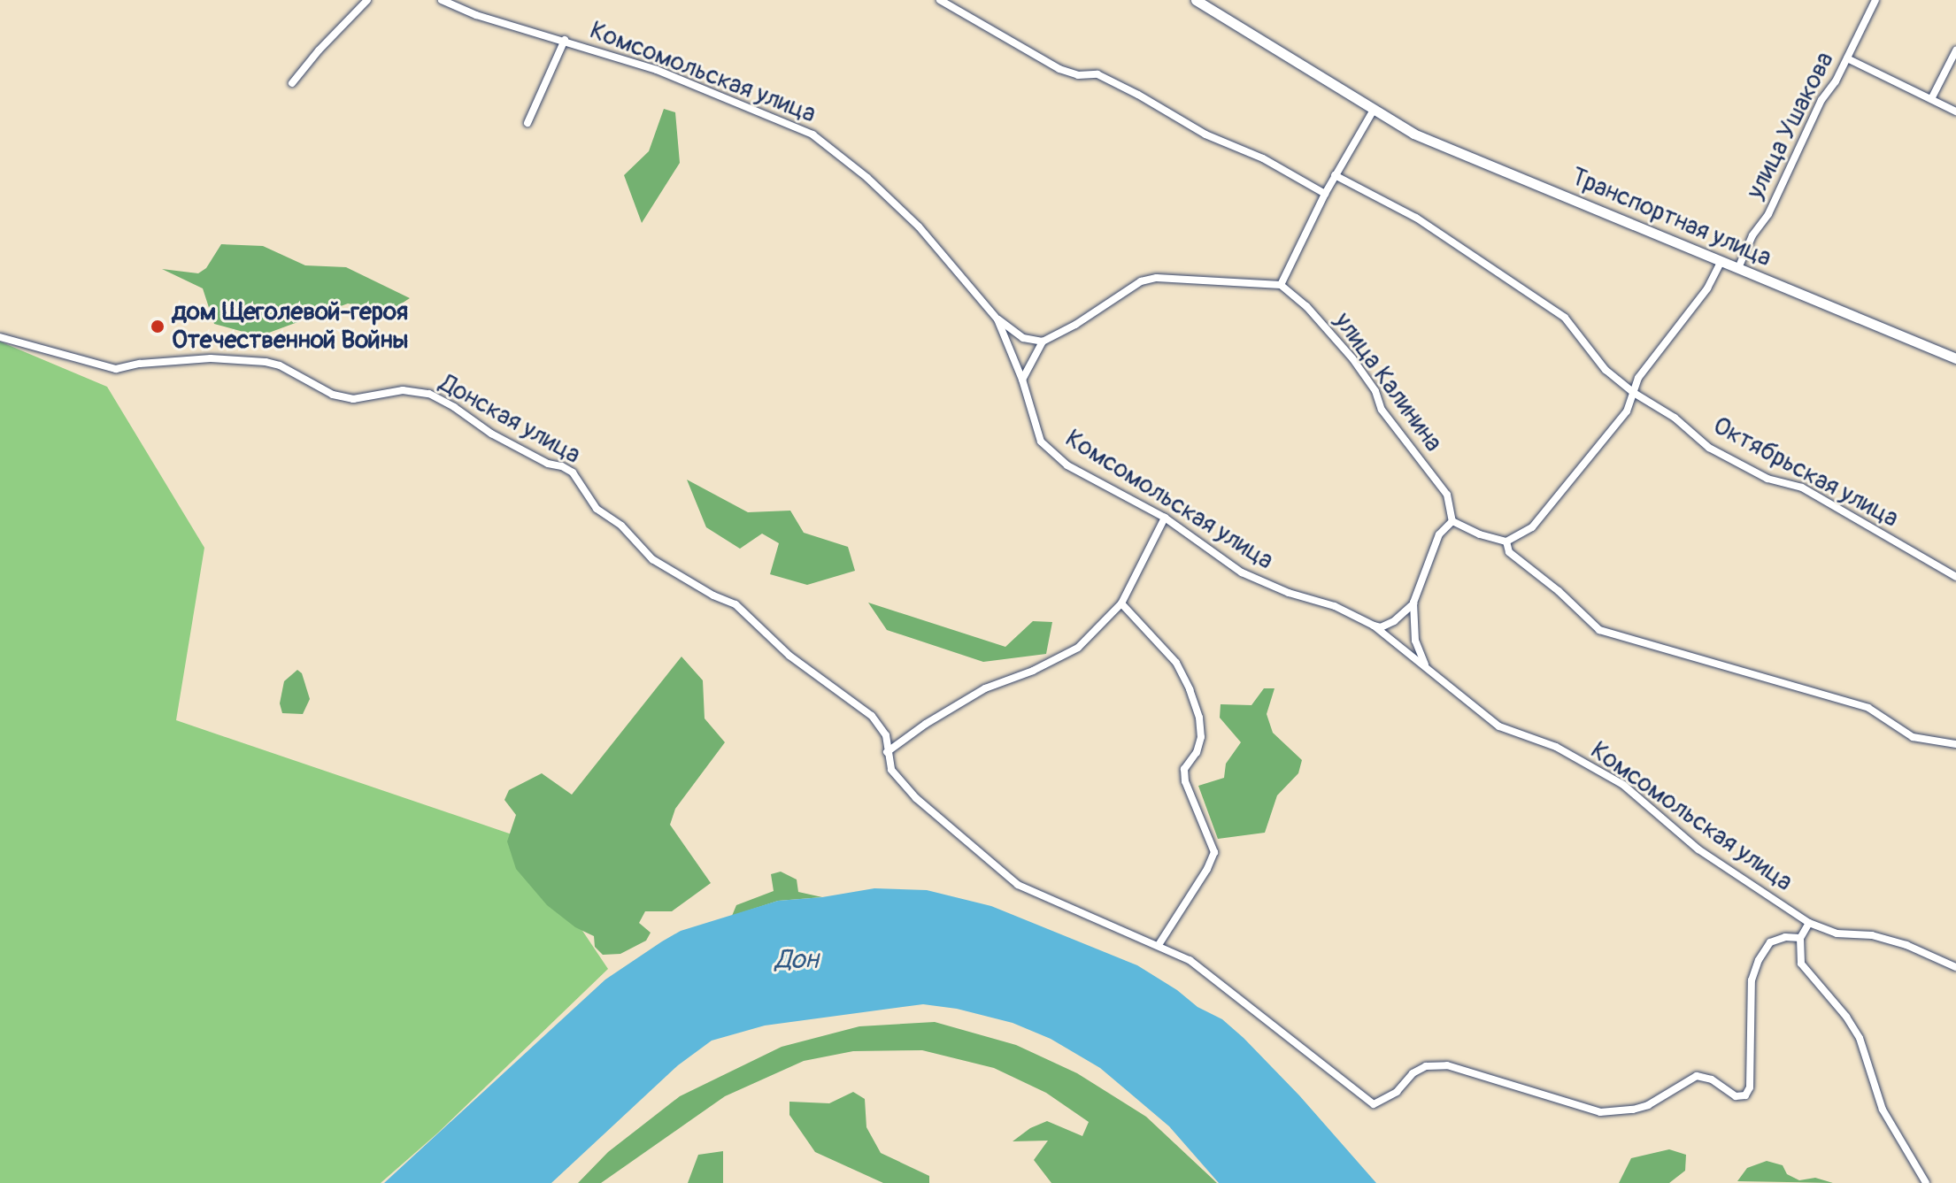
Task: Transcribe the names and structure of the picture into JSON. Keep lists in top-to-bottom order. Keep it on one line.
{"streets":{"main road":["Транспортная улица"],"street":["Комсомольская улица","улица Ушакова","улица Калинина","Донская улица","Октябрьская улица"]},"crossings":[["улица Ушакова","Транспортная улица"]],"water":["Дон"],"places":["дом Щеголевой-героя Отечественной Войны"]}
